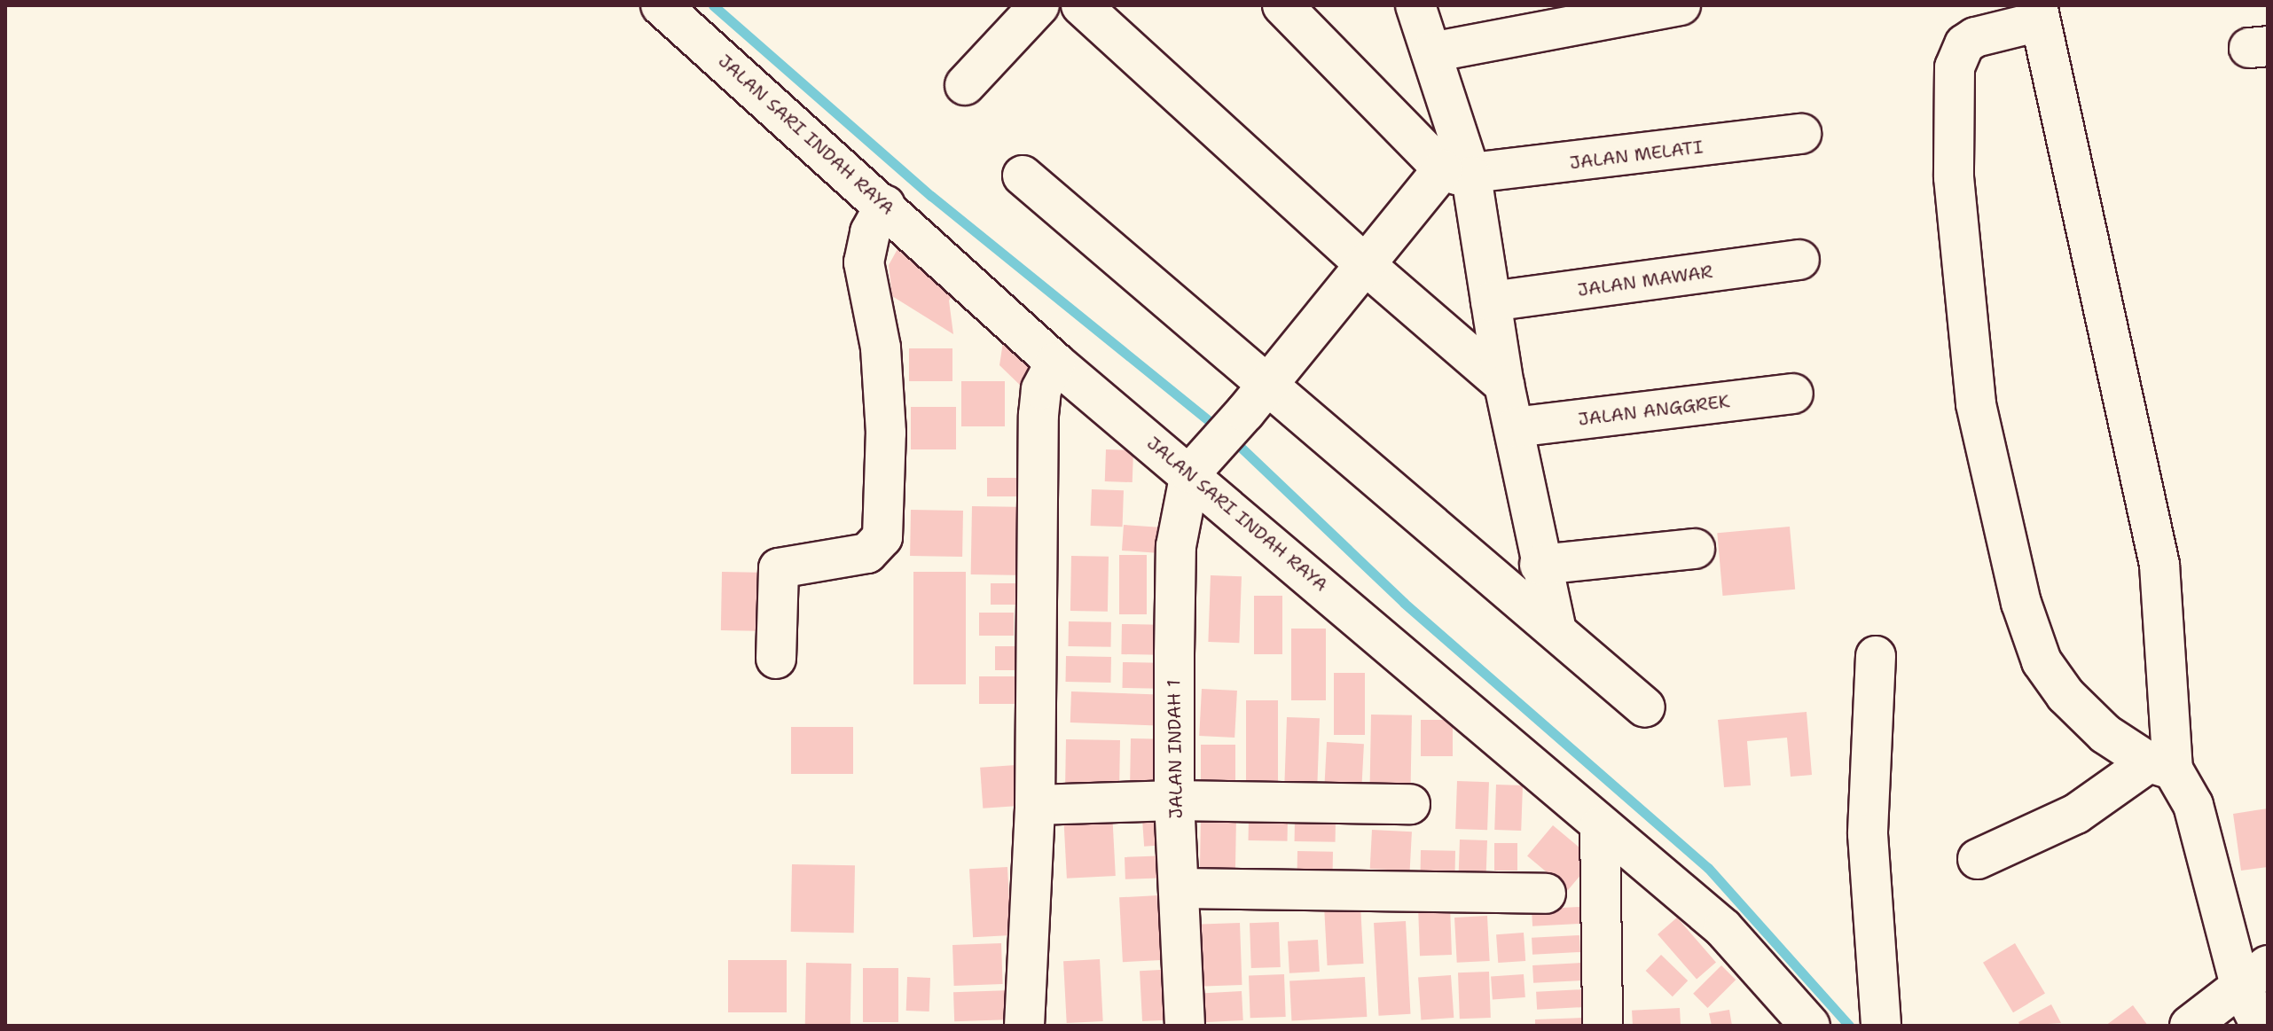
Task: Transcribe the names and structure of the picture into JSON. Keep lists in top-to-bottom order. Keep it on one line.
{"streets":{"street":["JALAN SARI INDAH RAYA","JALAN MELATI","JALAN MAWAR","JALAN ANGGREK","JALAN INDAH 1"]},"crossings":[["JALAN SARI INDAH RAYA","JALAN INDAH 1"]]}
